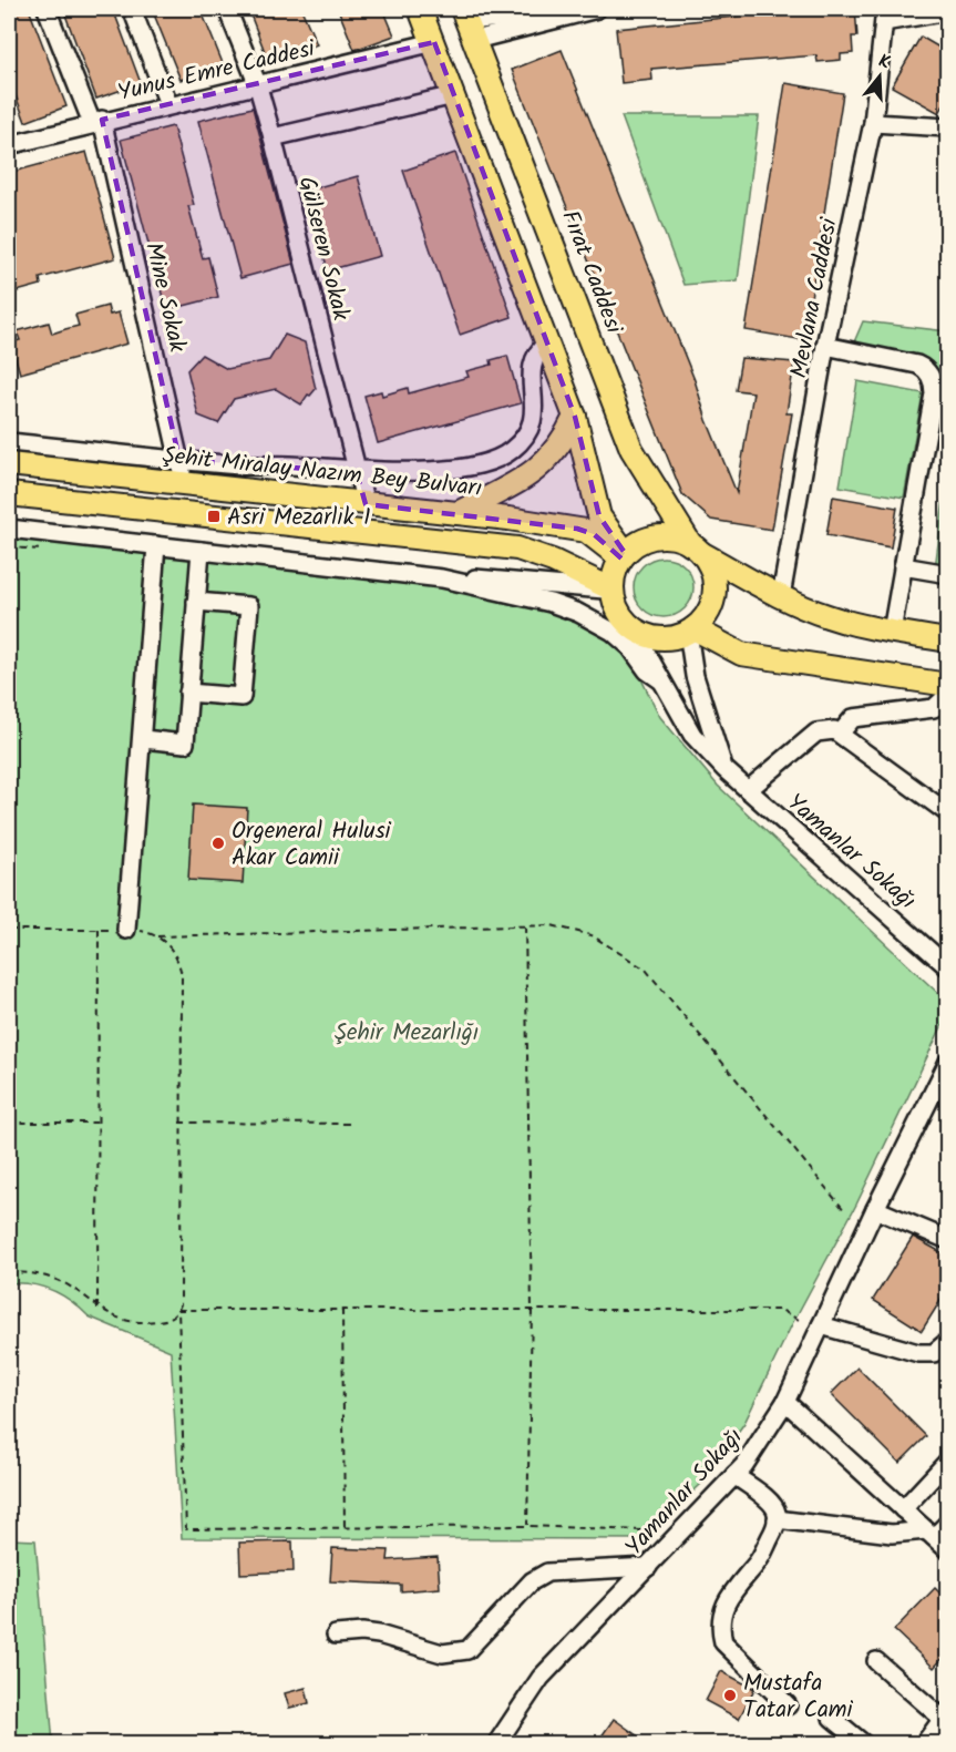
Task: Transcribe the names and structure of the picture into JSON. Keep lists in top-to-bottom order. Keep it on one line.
{"streets":{"main road":["Fırat Caddesi","Şehit Miralay Nazım Bey Bulvarı"],"street":["Yunus Emre Caddesi","Gülseren Sokak","Mine Sokak","Mevlana Caddesi","Yamanlar Sokağı"]},"crossings":[["Yunus Emre Caddesi","Gülseren Sokak"],["Yunus Emre Caddesi","Mine Sokak"],["Gülseren Sokak","Şehit Miralay Nazım Bey Bulvarı"],["Fırat Caddesi","Şehit Miralay Nazım Bey Bulvarı"],["Fırat Caddesi","Yamanlar Sokağı"],["Mine Sokak","Şehit Miralay Nazım Bey Bulvarı"],["Şehit Miralay Nazım Bey Bulvarı","Yamanlar Sokağı"]],"parks":["Şehir Mezarlığı"],"places":{"transit":["Asri Mezarlık 1"],"other":["Orgeneral Hulusi Akar Camii","Mustafa Tatar Cami"]},"north":"top"}
